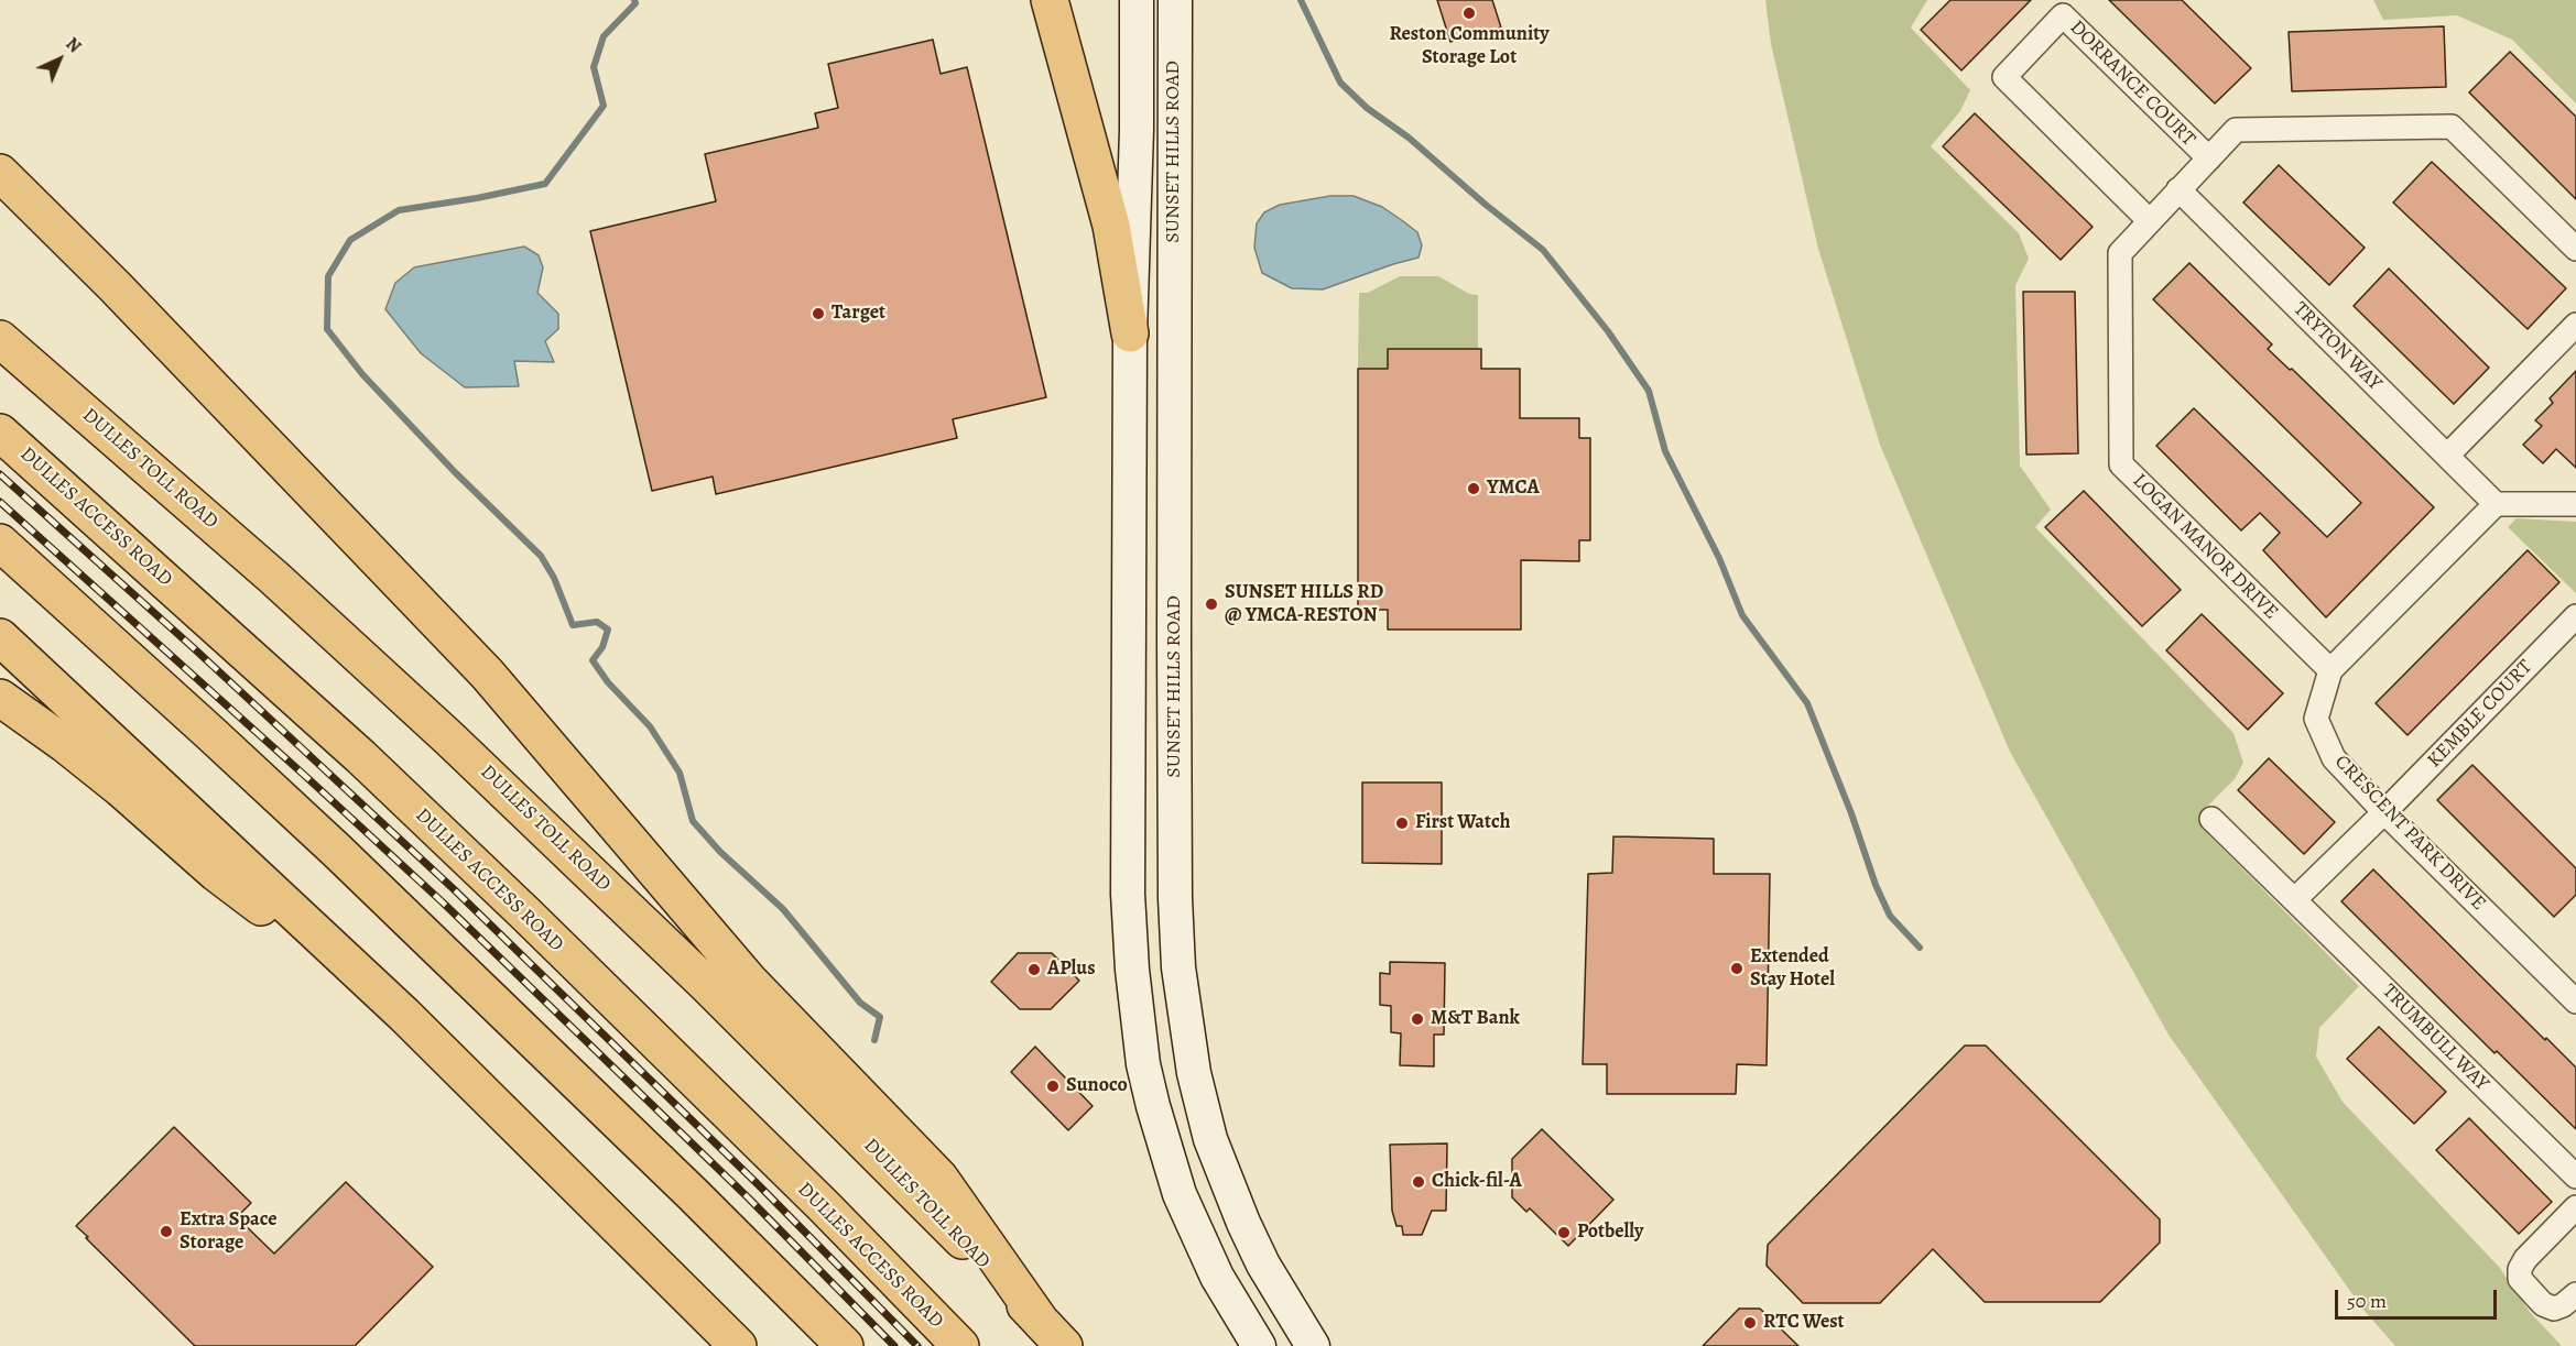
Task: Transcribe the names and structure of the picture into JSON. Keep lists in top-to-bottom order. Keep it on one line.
{"streets":{"highway":["DULLES TOLL ROAD","DULLES ACCESS ROAD"],"main road":["SUNSET HILLS ROAD"],"street":["DORRANCE COURT","TRYTON WAY","LOGAN MANOR DRIVE","KEMBLE COURT","CRESCENT PARK DRIVE","TRUMBULL WAY"]},"crossings":[["DORRANCE COURT","LOGAN MANOR DRIVE"],["TRYTON WAY","LOGAN MANOR DRIVE"],["TRYTON WAY","CRESCENT PARK DRIVE"],["LOGAN MANOR DRIVE","CRESCENT PARK DRIVE"],["KEMBLE COURT","CRESCENT PARK DRIVE"]],"places":["Reston Community Storage Lot","Target","YMCA","SUNSET HILLS RD @ YMCA-RESTON","First Watch","Extended Stay Hotel","APlus","M&T Bank","Sunoco","Chick-fil-A","Extra Space Storage","Potbelly","RTC West"],"scale_bar":"50 m","north":"top right"}
